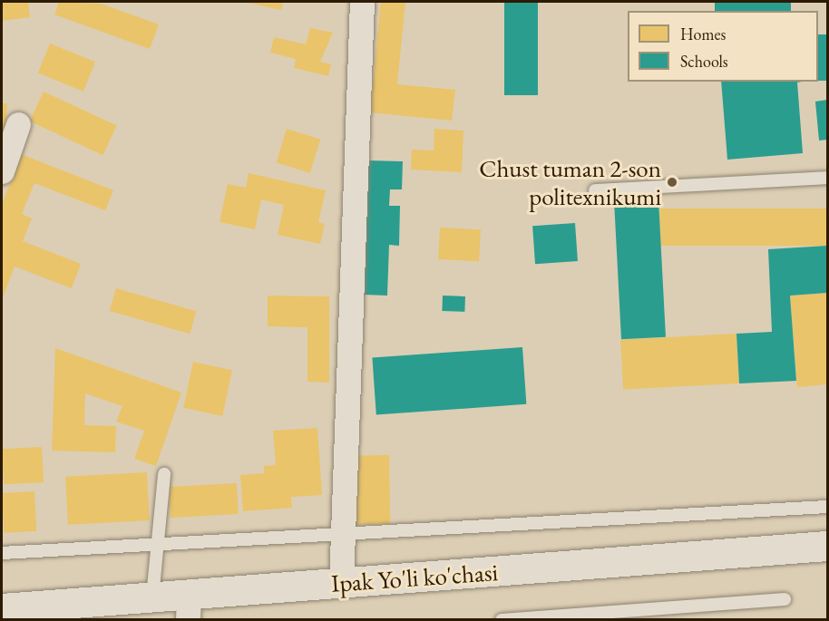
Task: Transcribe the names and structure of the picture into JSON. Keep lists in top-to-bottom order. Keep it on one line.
{"streets":{"main road":["Ipak Yo'li ko'chasi"]},"places":["Chust tuman 2-son politexnikumi"],"legend":["Homes","Schools"]}
